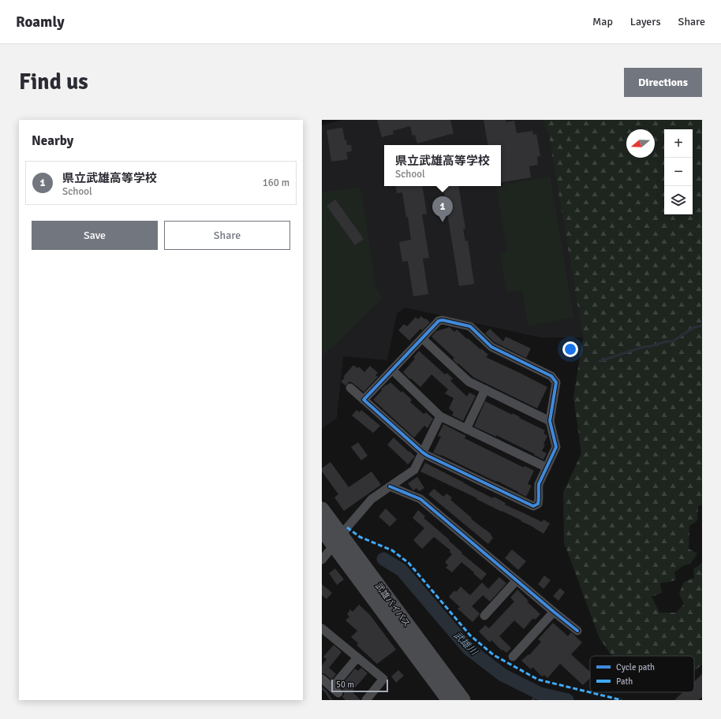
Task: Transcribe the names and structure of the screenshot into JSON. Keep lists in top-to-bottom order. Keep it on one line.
{"streets":{"highway":["武雄バイパス"]},"water":["武雄川"],"legend":["Cycle path","Path"],"scale_bar":"50 m","north":"left","page":{"header":"Roamly","nav":["Map","Layers","Share"],"buttons":["Directions",["Save","Share"]],"title":"Find us","heading":"Nearby","map_buttons":["+","−"],"popup":["県立武雄高等学校","School"],"list":[{"mark":"1","name":"県立武雄高等学校","note":"School","value":"160 m"}],"pins":"1","scale":"50 m"}}
